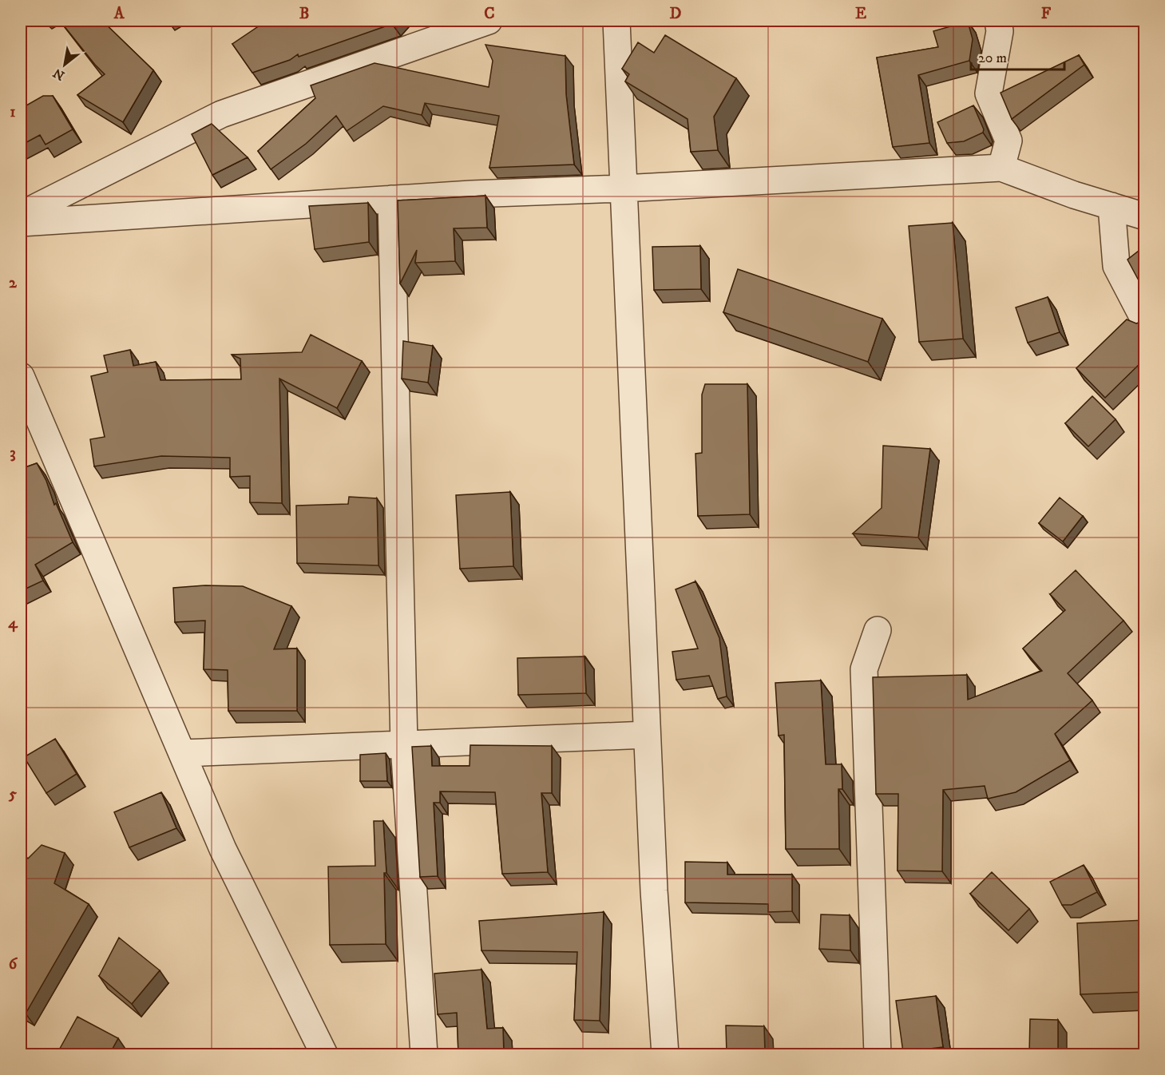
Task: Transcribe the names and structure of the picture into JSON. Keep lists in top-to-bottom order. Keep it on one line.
{"scale_bar":"20 m","north":"bottom left","grid":{"columns":["A","B","C","D","E","F"],"rows":["1","2","3","4","5","6"]}}
